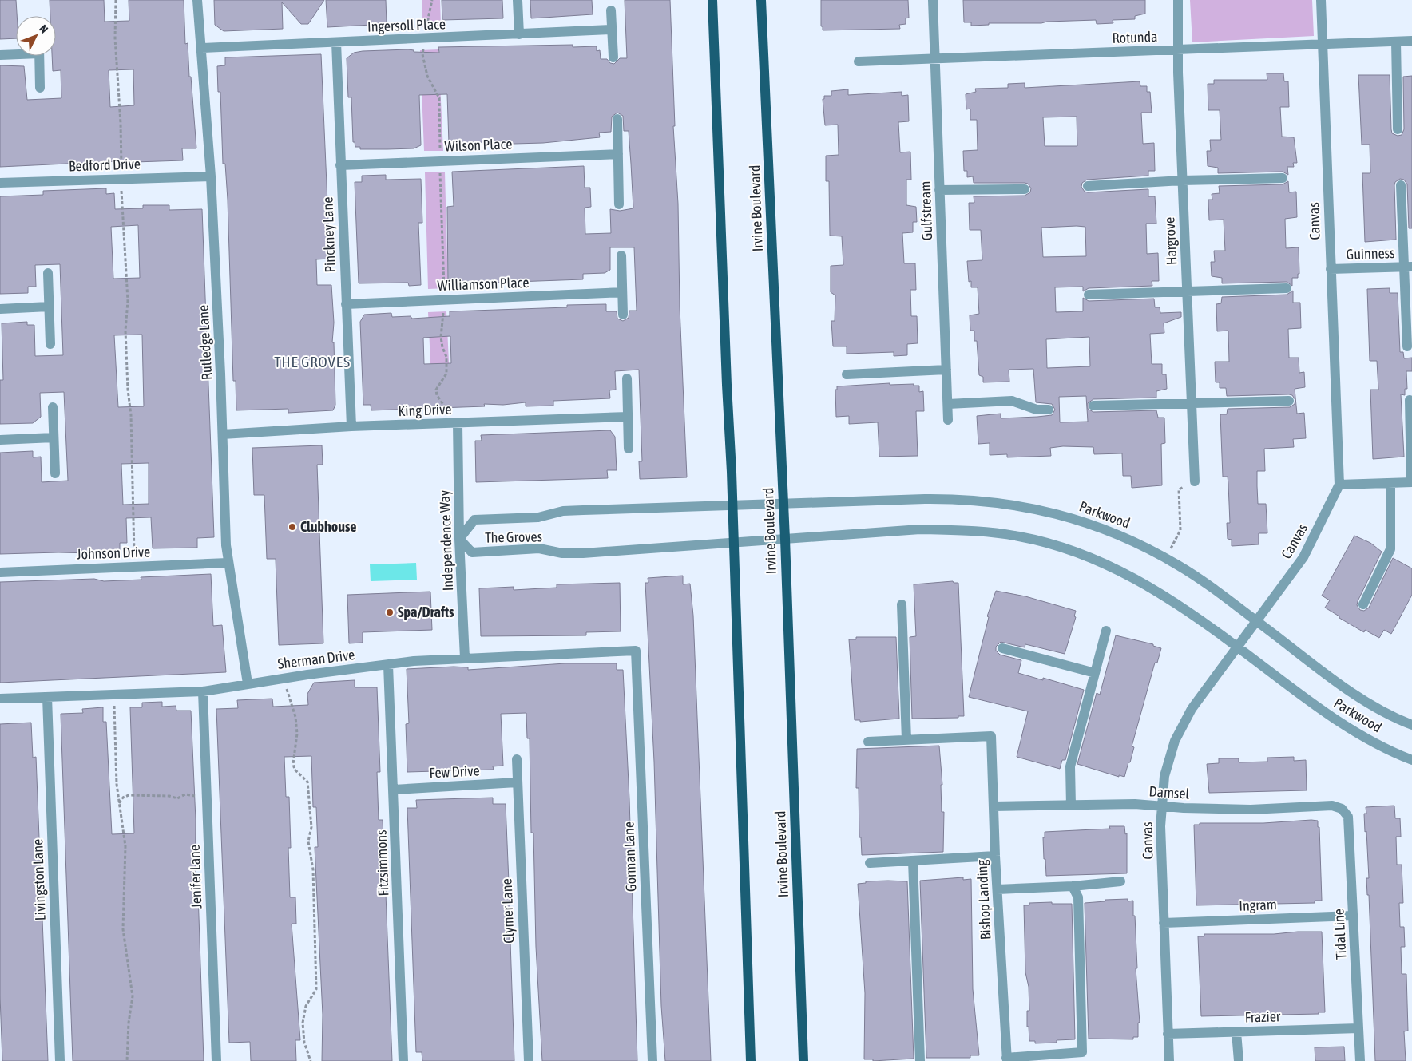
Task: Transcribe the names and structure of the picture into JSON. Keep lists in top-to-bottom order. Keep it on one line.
{"streets":{"main road":["Irvine Boulevard"],"street":["Ingersoll Place","Rotunda","Wilson Place","Bedford Drive","Gulfstream","Canvas","Pinckney Lane","Hargrove","Guinness","Williamson Place","Rutledge Lane","King Drive","Parkwood","The Groves","Independence Way","Johnson Drive","Sherman Drive","Few Drive","Damsel","Gorman Lane","Fitzsimmons","Jenifer Lane","Livingston Lane","Bishop Landing","Ingram","Clymer Lane","Tidal Line","Frazier"]},"crossings":[["Ingersoll Place","Pinckney Lane"],["Ingersoll Place","Rutledge Lane"],["Rotunda","Gulfstream"],["Rotunda","Canvas"],["Rotunda","Hargrove"],["Wilson Place","Pinckney Lane"],["Bedford Drive","Rutledge Lane"],["Irvine Boulevard","Parkwood"],["Irvine Boulevard","The Groves"],["Canvas","Guinness"],["Canvas","Parkwood"],["Canvas","Damsel"],["Canvas","Ingram"],["Canvas","Frazier"],["Pinckney Lane","Williamson Place"],["Pinckney Lane","King Drive"],["Rutledge Lane","King Drive"],["Rutledge Lane","Johnson Drive"],["Rutledge Lane","Sherman Drive"],["King Drive","Independence Way"],["Parkwood","The Groves"],["The Groves","Independence Way"],["Independence Way","Sherman Drive"],["Sherman Drive","Gorman Lane"],["Sherman Drive","Fitzsimmons"],["Sherman Drive","Jenifer Lane"],["Sherman Drive","Livingston Lane"],["Few Drive","Fitzsimmons"],["Few Drive","Clymer Lane"],["Damsel","Bishop Landing"],["Damsel","Tidal Line"],["Ingram","Tidal Line"],["Tidal Line","Frazier"]],"districts":["THE GROVES"],"places":["Clubhouse","Spa/Drafts"],"north":"top right"}
